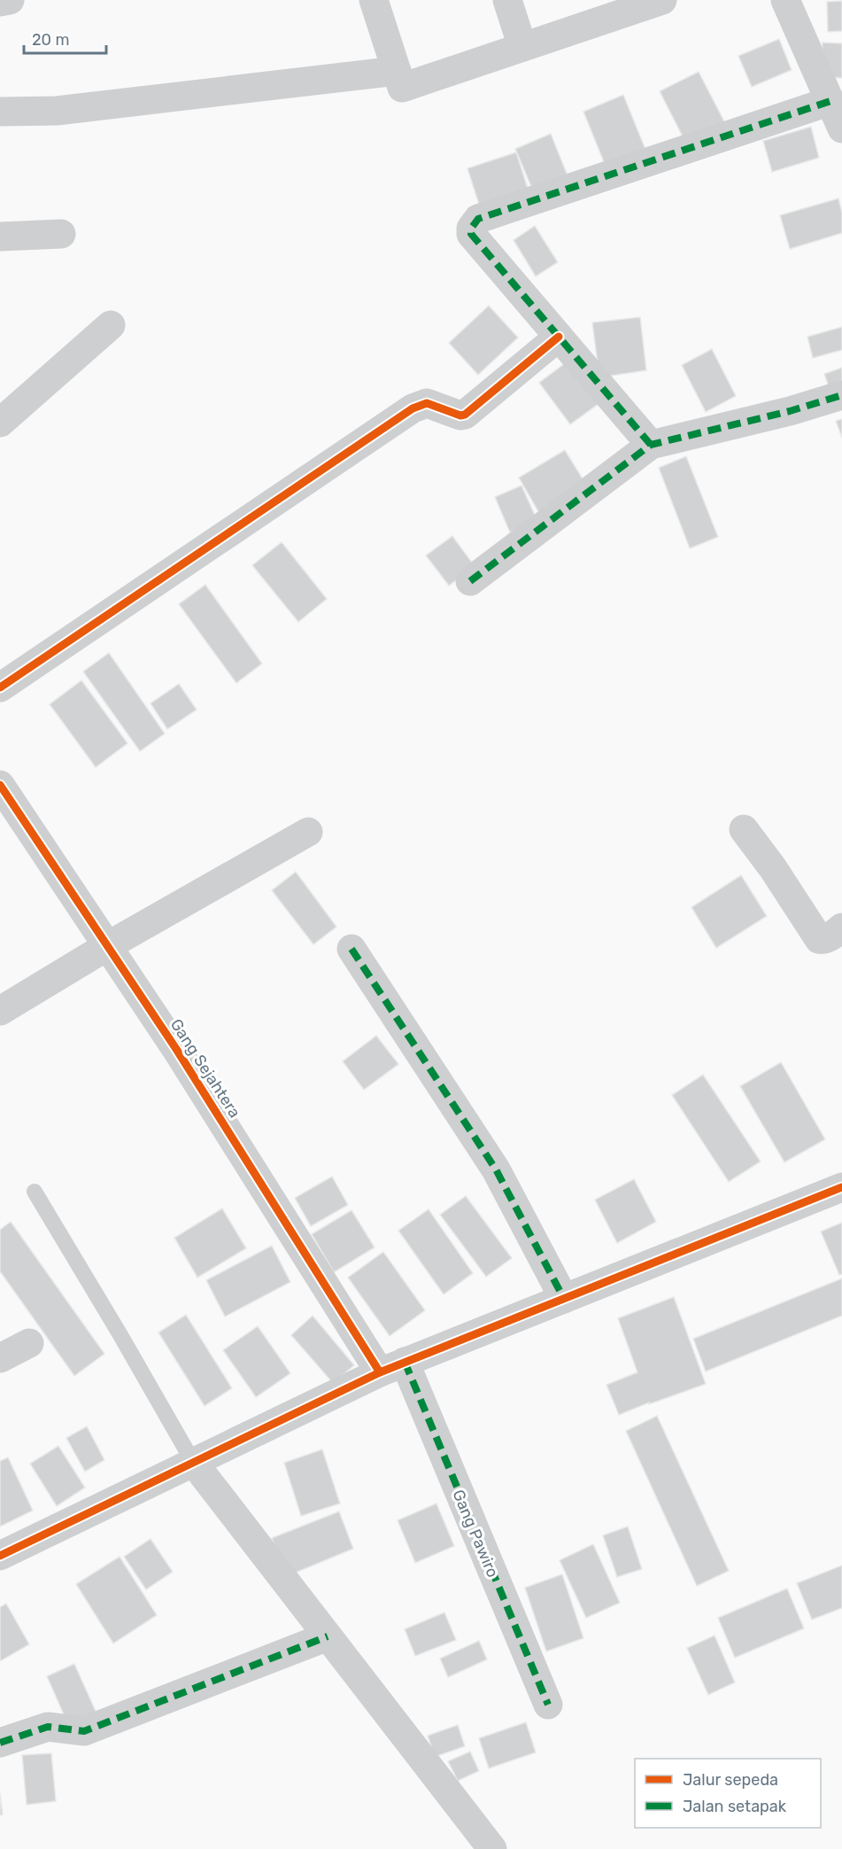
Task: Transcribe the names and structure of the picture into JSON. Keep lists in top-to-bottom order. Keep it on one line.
{"streets":{"street":["Gang Sejahtera","Gang Pawiro"]},"crossings":[["Gang Sejahtera","Gang Pawiro"]],"legend":["Jalur sepeda","Jalan setapak"],"scale_bar":"20 m"}
